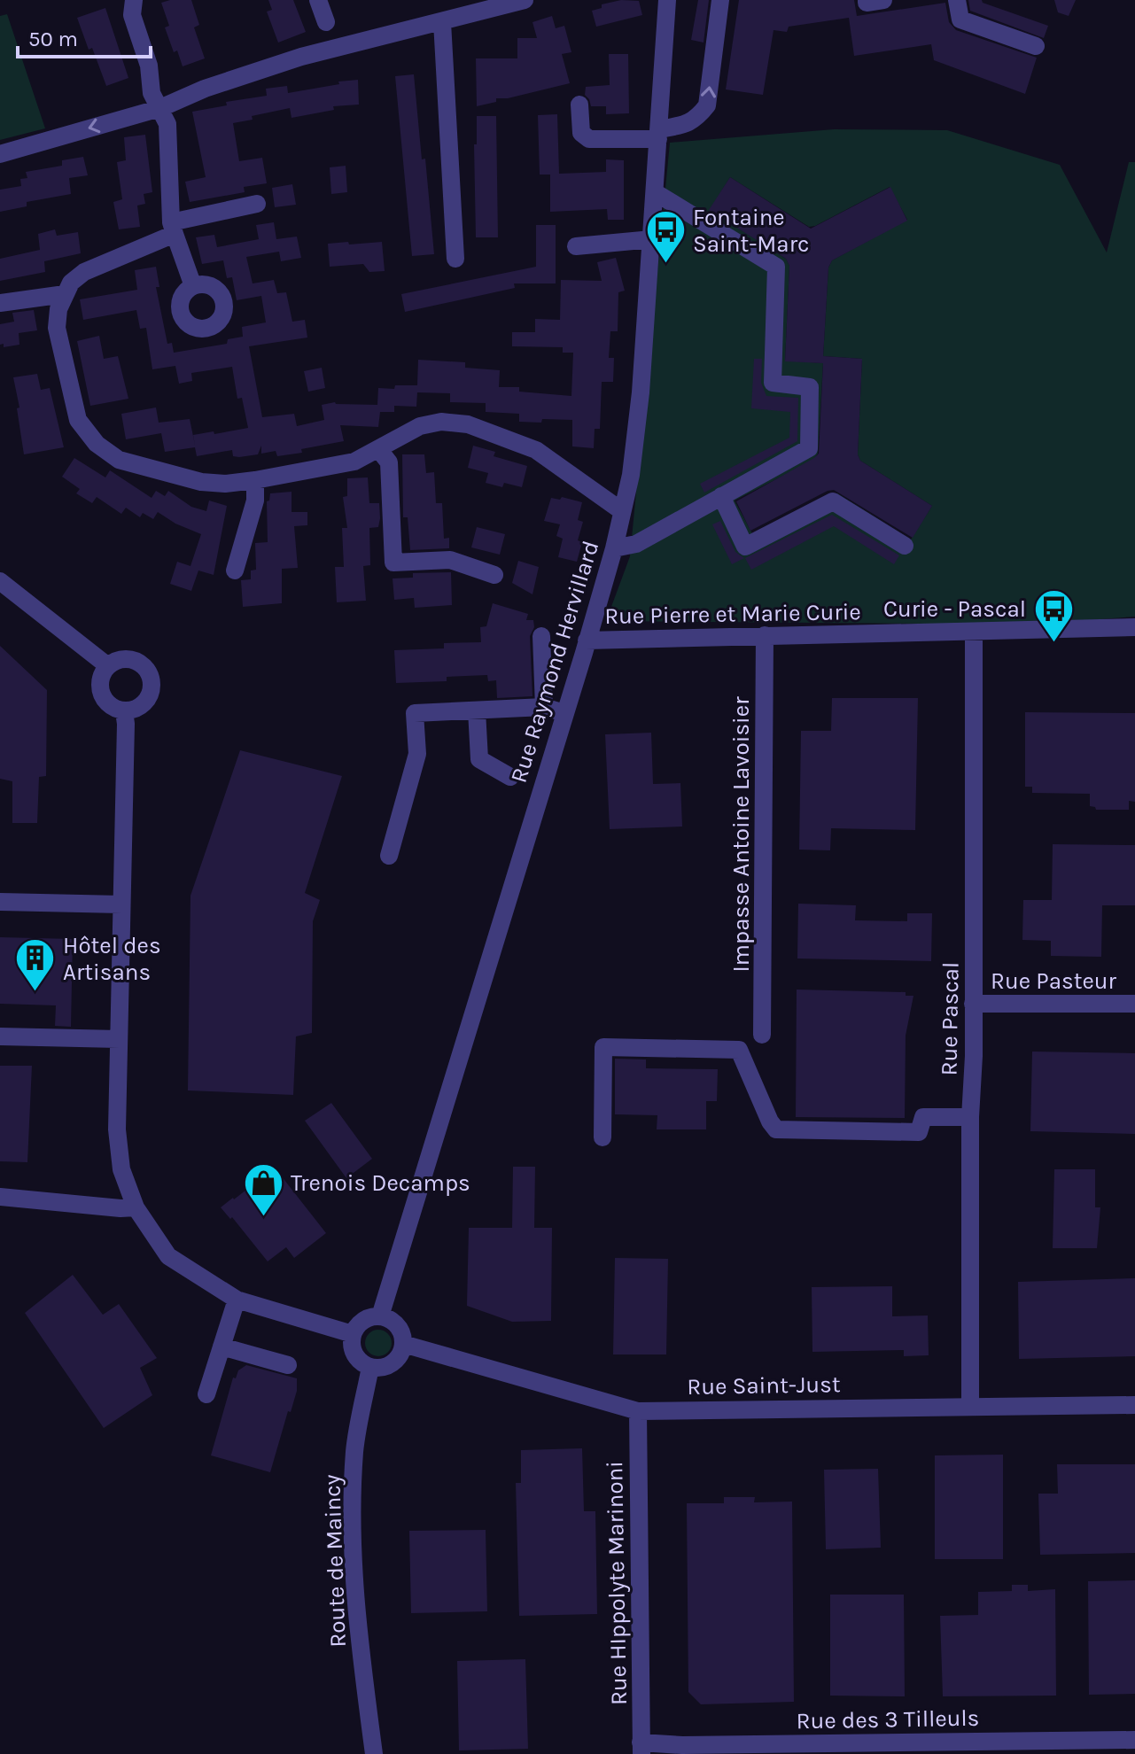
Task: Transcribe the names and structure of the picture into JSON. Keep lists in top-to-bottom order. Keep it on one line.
{"streets":{"street":["Rue Pierre et Marie Curie","Rue Raymond Hervillard","Impasse Antoine Lavoisier","Rue Pasteur","Rue Pascal","Rue Saint-Just","Route de Maincy","Rue HIppolyte Marinoni","Rue des 3 Tilleuls"]},"crossings":[["Rue Pierre et Marie Curie","Rue Raymond Hervillard"],["Rue Pierre et Marie Curie","Impasse Antoine Lavoisier"],["Rue Pierre et Marie Curie","Rue Pascal"],["Rue Raymond Hervillard","Rue Saint-Just"],["Rue Raymond Hervillard","Route de Maincy"],["Rue Pasteur","Rue Pascal"],["Rue Pascal","Rue Saint-Just"],["Rue Saint-Just","Route de Maincy"],["Rue Saint-Just","Rue HIppolyte Marinoni"],["Rue HIppolyte Marinoni","Rue des 3 Tilleuls"]],"places":{"bus stop":["Fontaine Saint-Marc","Curie - Pascal"],"building":["Hôtel des Artisans"],"shop":["Trenois Decamps"]},"scale_bar":"50 m"}
